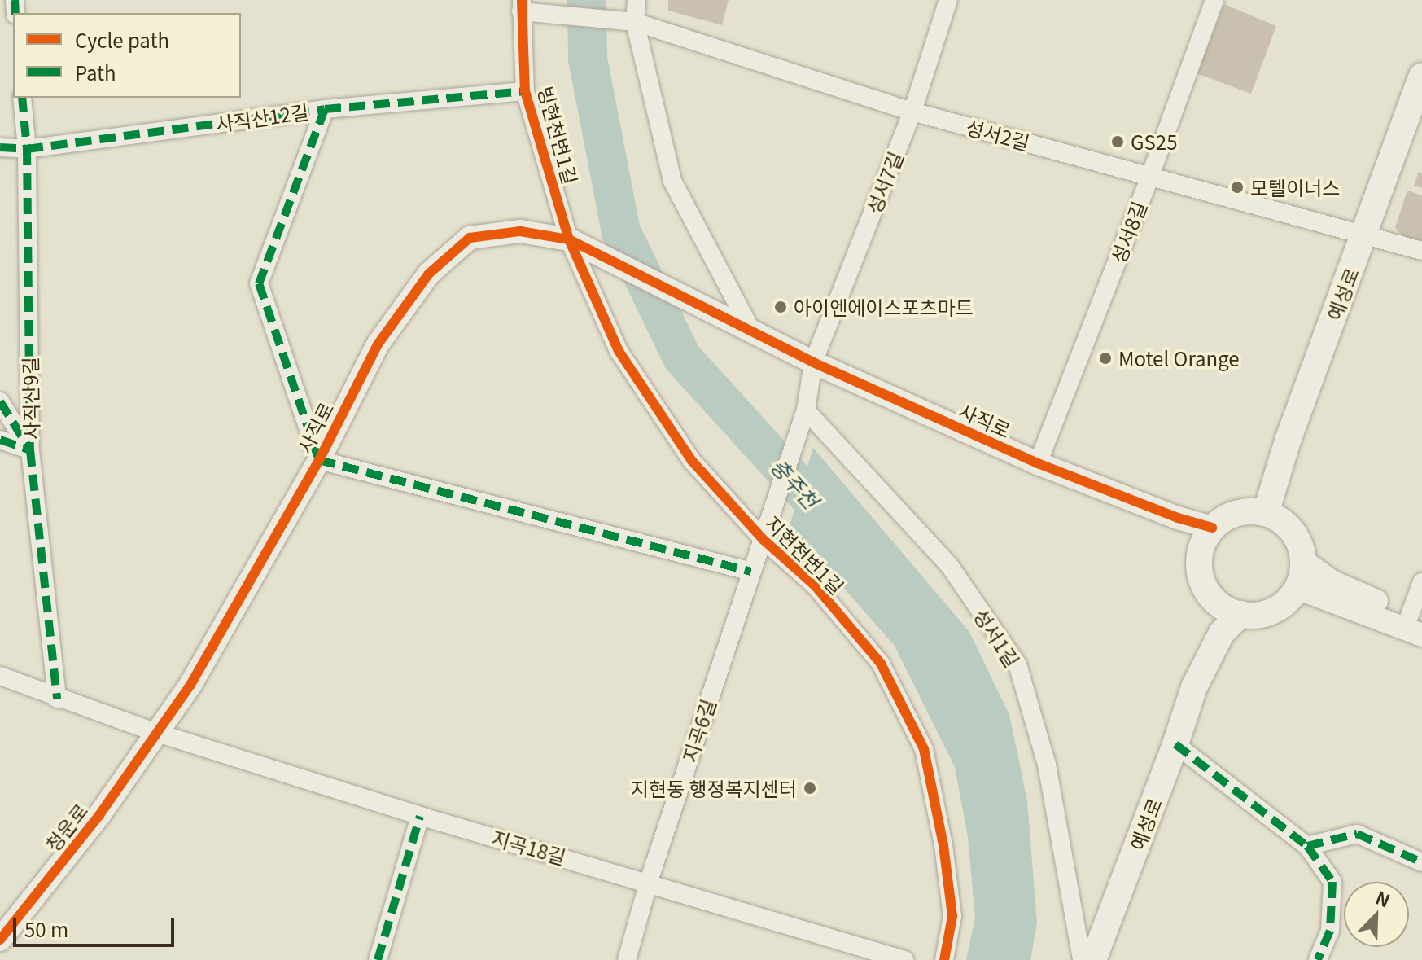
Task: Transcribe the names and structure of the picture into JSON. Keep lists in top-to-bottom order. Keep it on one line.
{"streets":{"main road":["예성로"],"street":["사직산12길","성서2길","빙현천변1길","성서7길","성서8길","사직산9길","사직로","지현천변1길","성서1길","지곡6길","청운로","지곡18길"]},"crossings":[["사직산12길","빙현천변1길"],["사직산12길","사직산9길"],["성서2길","빙현천변1길"],["성서2길","성서7길"],["성서2길","성서8길"],["성서2길","예성로"],["빙현천변1길","사직로"],["빙현천변1길","지현천변1길"],["성서7길","사직로"],["성서7길","성서1길"],["성서7길","지곡6길"],["성서8길","사직로"],["예성로","사직로"],["사직로","지현천변1길"],["사직로","청운로"],["사직로","지곡18길"],["지현천변1길","지곡6길"],["성서1길","지곡6길"],["지곡6길","지곡18길"],["청운로","지곡18길"]],"water":["충주천"],"places":["GS25","모텔이너스","아이엔에이스포츠마트","Motel Orange","지현동 행정복지센터"],"legend":["Cycle path","Path"],"scale_bar":"50 m","north":"top right"}
